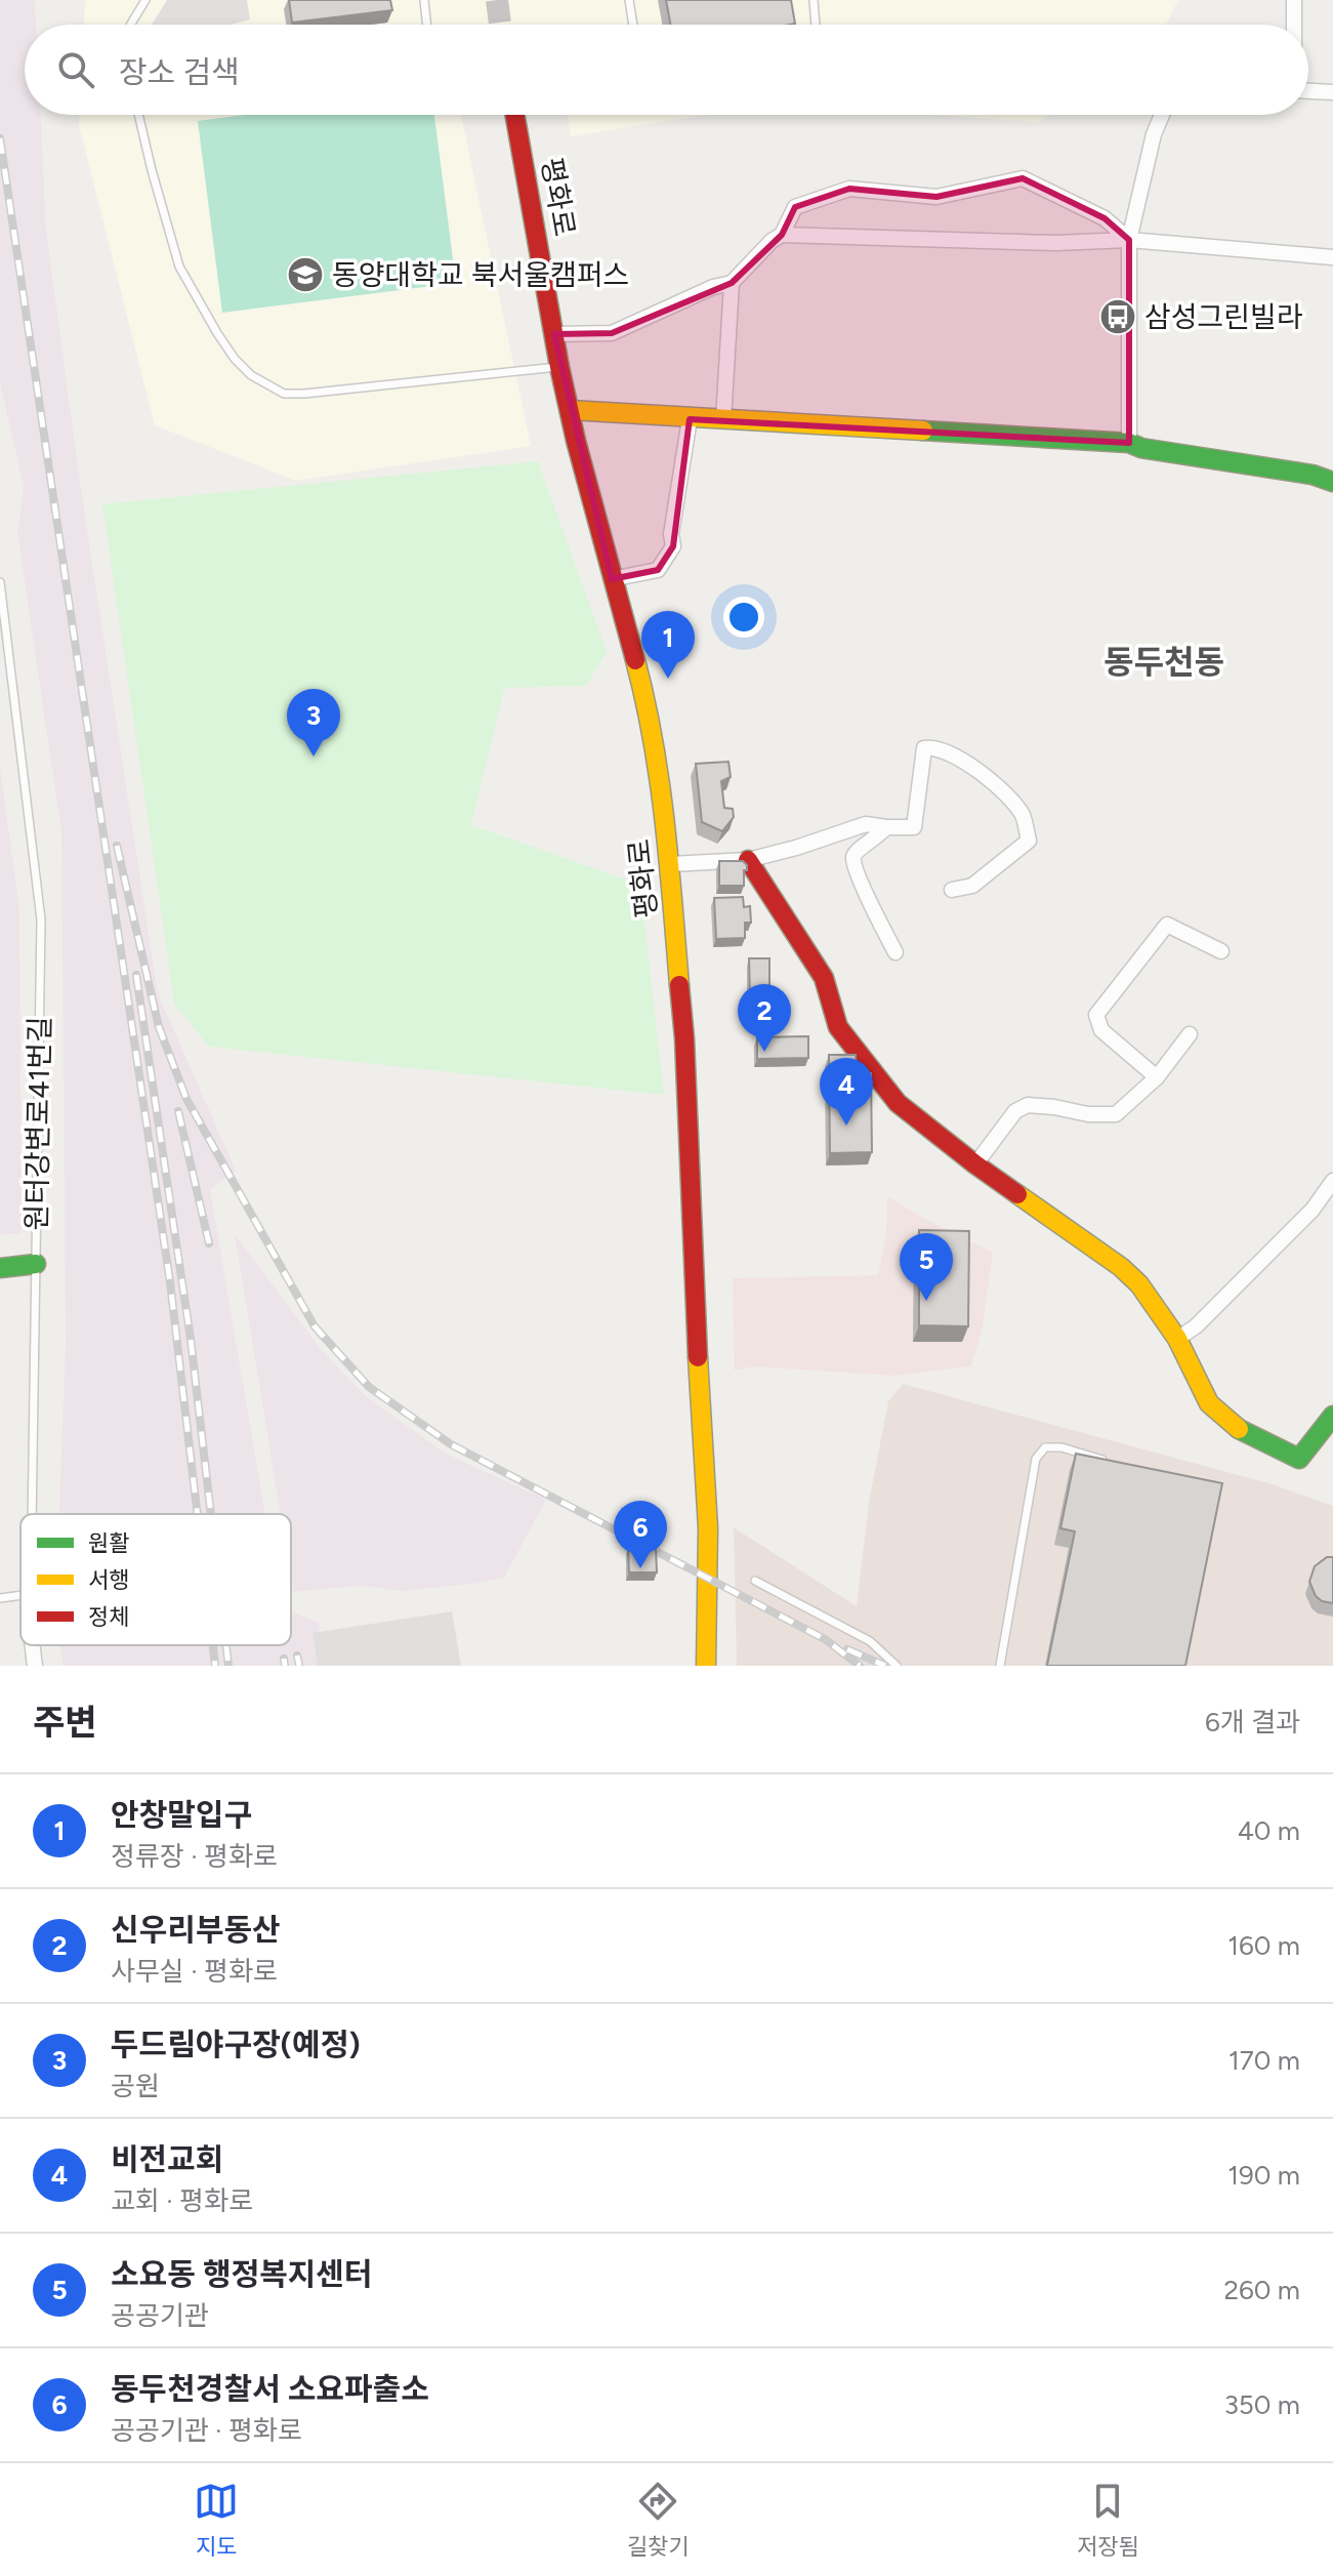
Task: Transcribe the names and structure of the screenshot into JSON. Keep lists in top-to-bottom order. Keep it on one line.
{"streets":{"street":["평화로","원터강변로41번길"]},"districts":["동두천동"],"places":{"school or university":["동양대학교 북서울캠퍼스"],"bus stop":["삼성그린빌라"]},"legend":["원활","서행","정체"],"page":{"search":"장소 검색","pins":["1","3","2","4","5","6"],"heading":["주변","6개 결과"],"list":[{"mark":"1","name":"안창말입구","note":"정류장 · 평화로","value":"40 m"},{"mark":"2","name":"신우리부동산","note":"사무실 · 평화로","value":"160 m"},{"mark":"3","name":"두드림야구장(예정)","note":"공원","value":"170 m"},{"mark":"4","name":"비전교회","note":"교회 · 평화로","value":"190 m"},{"mark":"5","name":"소요동 행정복지센터","note":"공공기관","value":"260 m"},{"mark":"6","name":"동두천경찰서 소요파출소","note":"공공기관 · 평화로","value":"350 m"}],"nav":["지도","길찾기","저장됨"]}}
